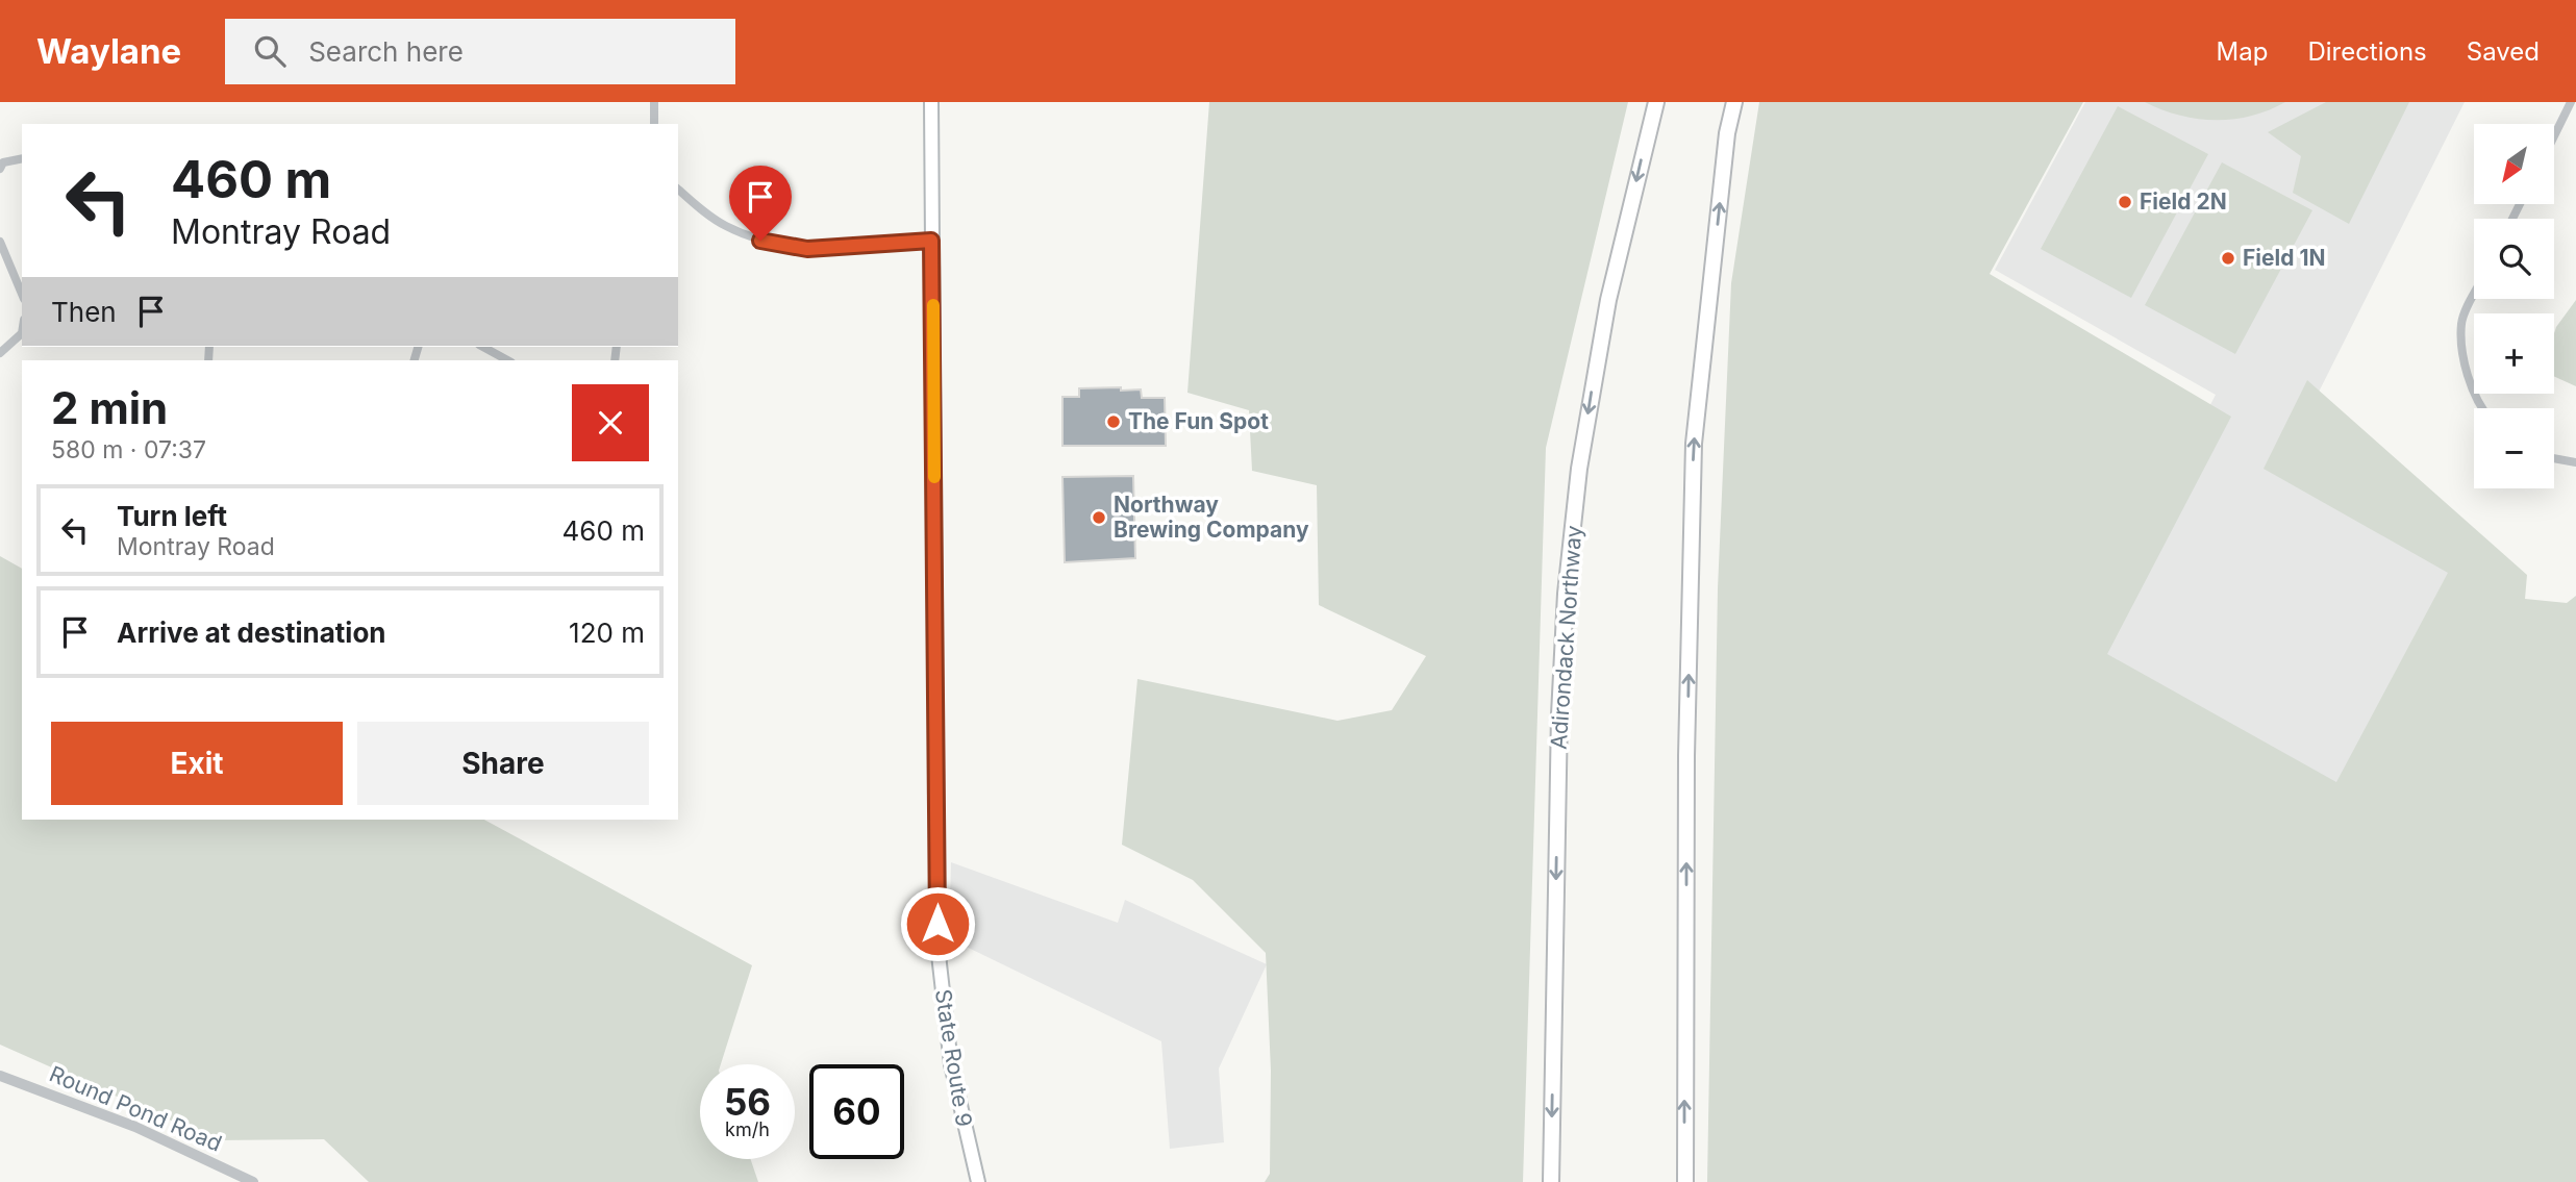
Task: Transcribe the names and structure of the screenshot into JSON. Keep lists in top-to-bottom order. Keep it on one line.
{"streets":{"highway":["Adirondack Northway"],"main road":["State Route 9"],"street":["Round Pond Road"]},"places":["Field 2N","Field 1N","The Fun Spot","Northway Brewing Company"],"north":"bottom left","page":{"header":"Waylane","search":"Search here","nav":["Map","Directions","Saved"],"map_buttons":["+","−"],"turn":["460 m","Montray Road"],"then":"Then","heading":["2 min","580 m · 07:37"],"list":[{"name":"Turn left","note":"Montray Road","value":"460 m"},{"name":"Arrive at destination","value":"120 m"}],"buttons":["Exit","Share"],"speed":"56 km/h","limit":"60"}}
